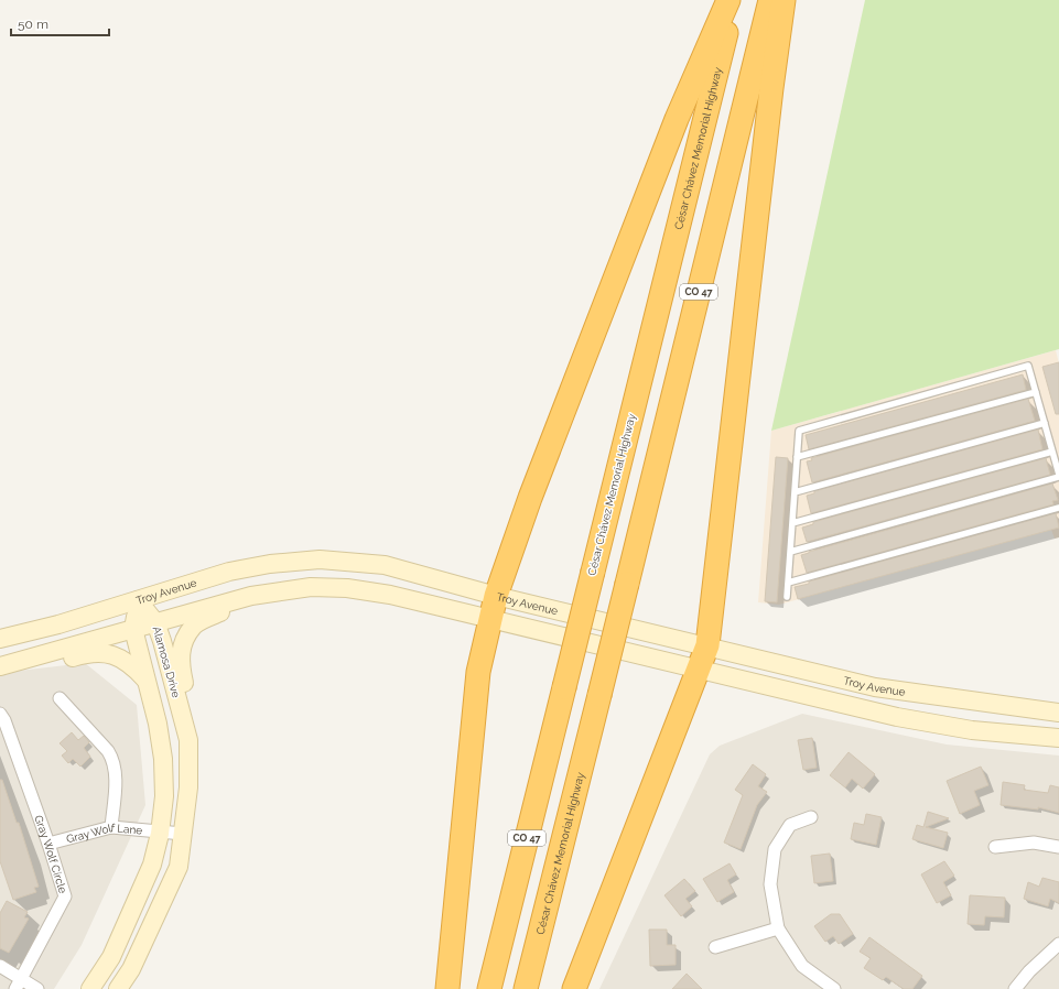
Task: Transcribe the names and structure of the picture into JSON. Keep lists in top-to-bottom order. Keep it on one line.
{"streets":{"highway":["César Chávez Memorial Highway","CO 47"],"main road":["Troy Avenue","Alamosa Drive"],"street":["Gray Wolf Lane","Gray Wolf Circle"]},"crossings":[["Troy Avenue","Alamosa Drive"],["Alamosa Drive","Gray Wolf Lane"],["Gray Wolf Lane","Gray Wolf Circle"]],"scale_bar":"50 m"}
